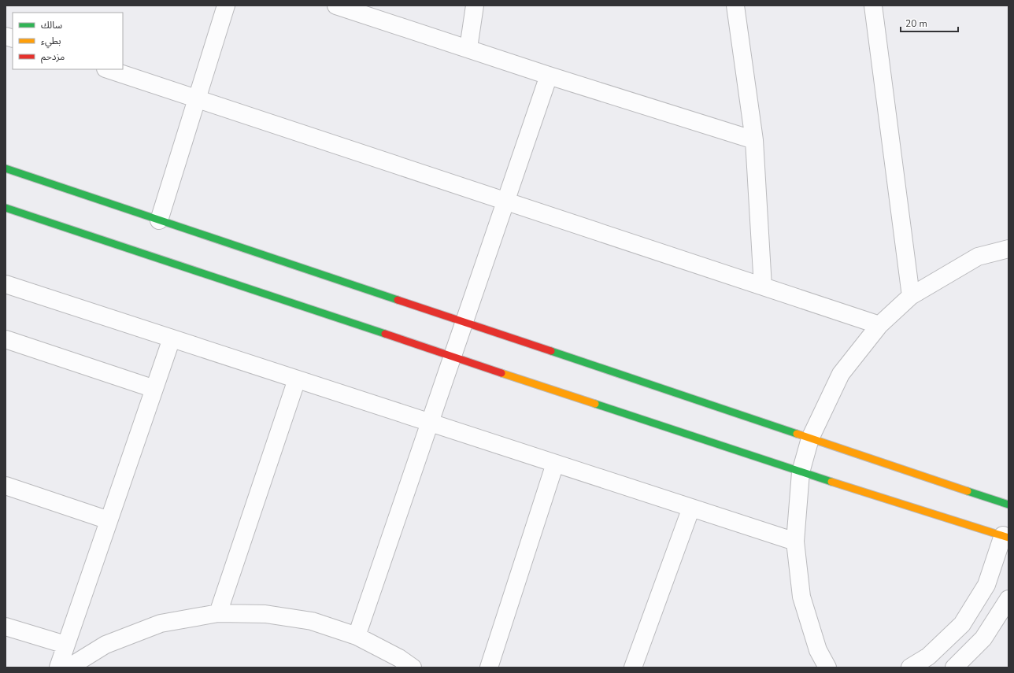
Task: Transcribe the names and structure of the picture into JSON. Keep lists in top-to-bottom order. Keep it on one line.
{"legend":["سالك","بطيء","مزدحم"],"scale_bar":"20 m"}
